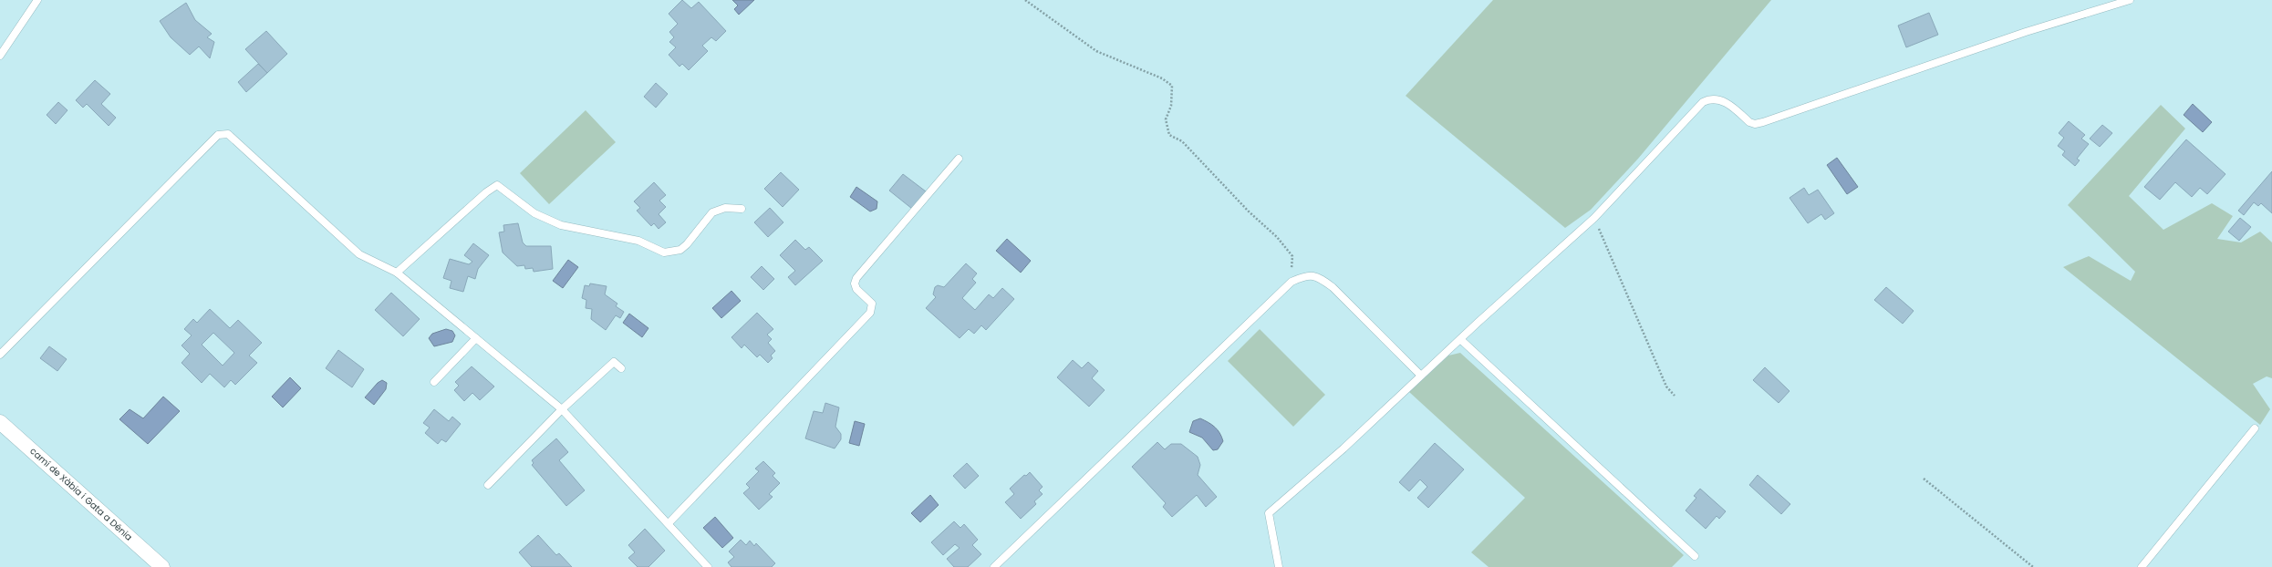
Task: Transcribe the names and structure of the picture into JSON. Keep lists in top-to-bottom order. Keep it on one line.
{"streets":{"street":["camí de Xàbia i Gata a Dénia"]}}
